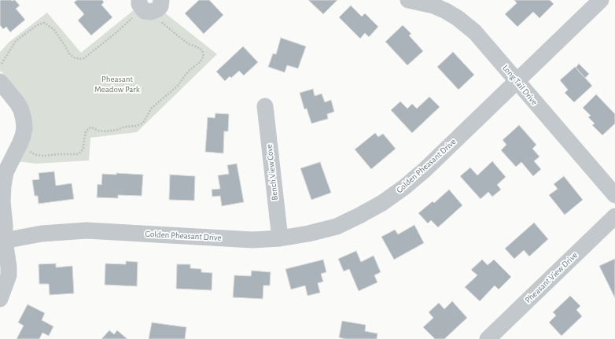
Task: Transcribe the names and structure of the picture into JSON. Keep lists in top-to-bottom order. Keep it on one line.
{"streets":{"street":["Long Tail Drive","Golden Pheasant Drive","Bench View Cove","Pheasant View Drive"]},"crossings":[["Long Tail Drive","Golden Pheasant Drive"],["Golden Pheasant Drive","Bench View Cove"]],"parks":["Pheasant Meadow Park"]}
